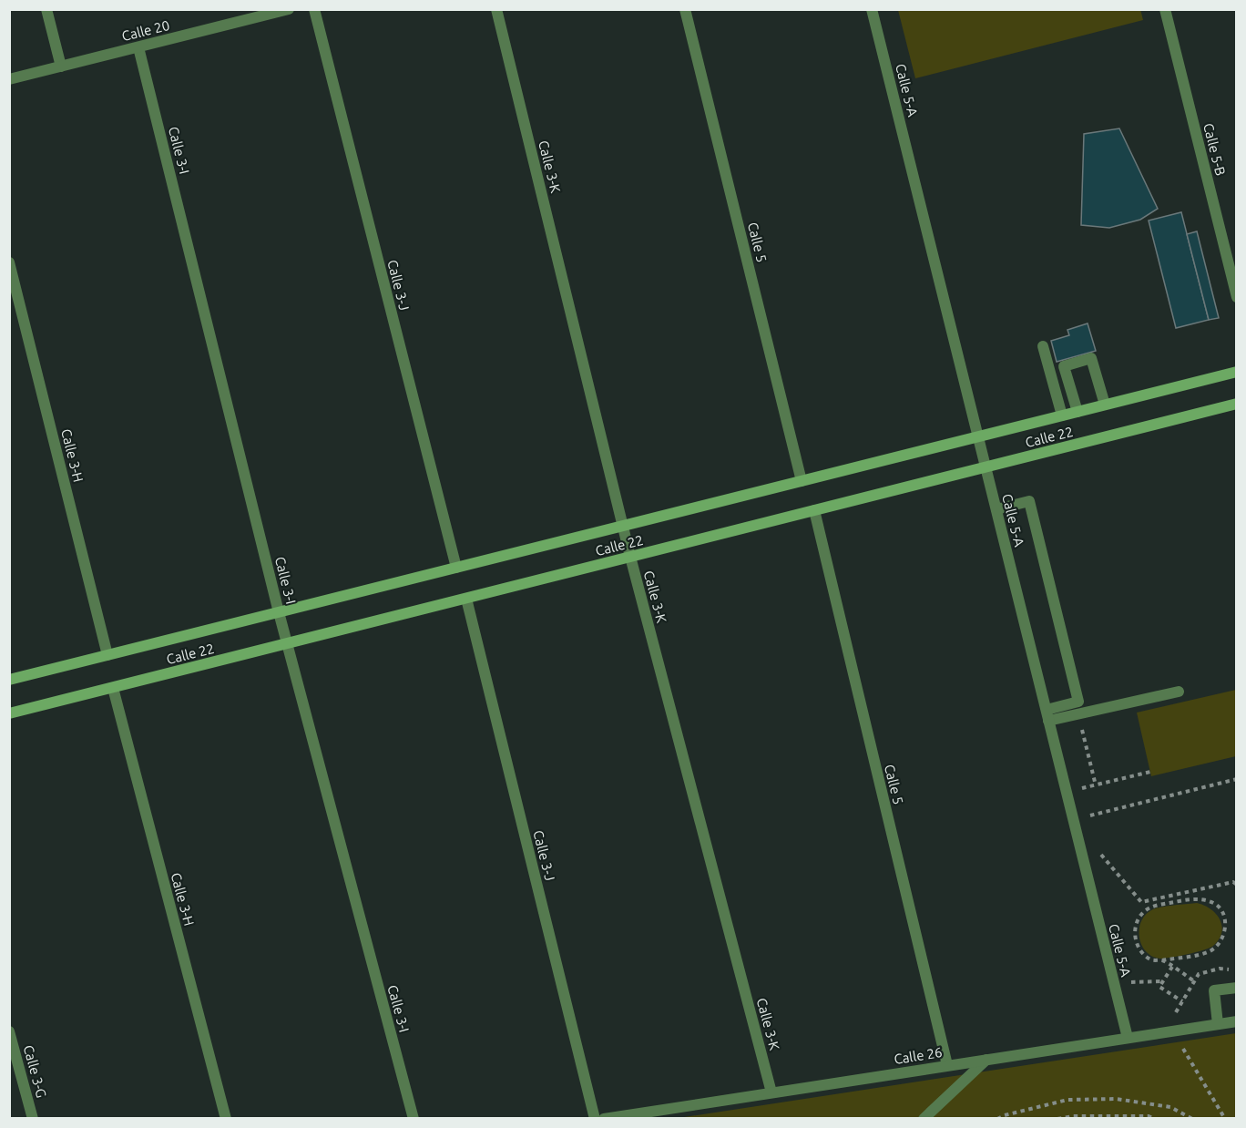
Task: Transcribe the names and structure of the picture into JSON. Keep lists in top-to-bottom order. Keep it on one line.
{"streets":{"street":["Calle 20","Calle 5-A","Calle 5-B","Calle 3-I","Calle 3-K","Calle 5","Calle 3-J","Calle 22","Calle 3-H","Calle 26","Calle 3-G"]},"crossings":[["Calle 20","Calle 3-I"],["Calle 5-A","Calle 22"],["Calle 5-A","Calle 26"],["Calle 3-I","Calle 22"],["Calle 3-K","Calle 22"],["Calle 3-K","Calle 26"],["Calle 5","Calle 22"],["Calle 5","Calle 26"],["Calle 3-J","Calle 22"],["Calle 22","Calle 3-H"]]}
